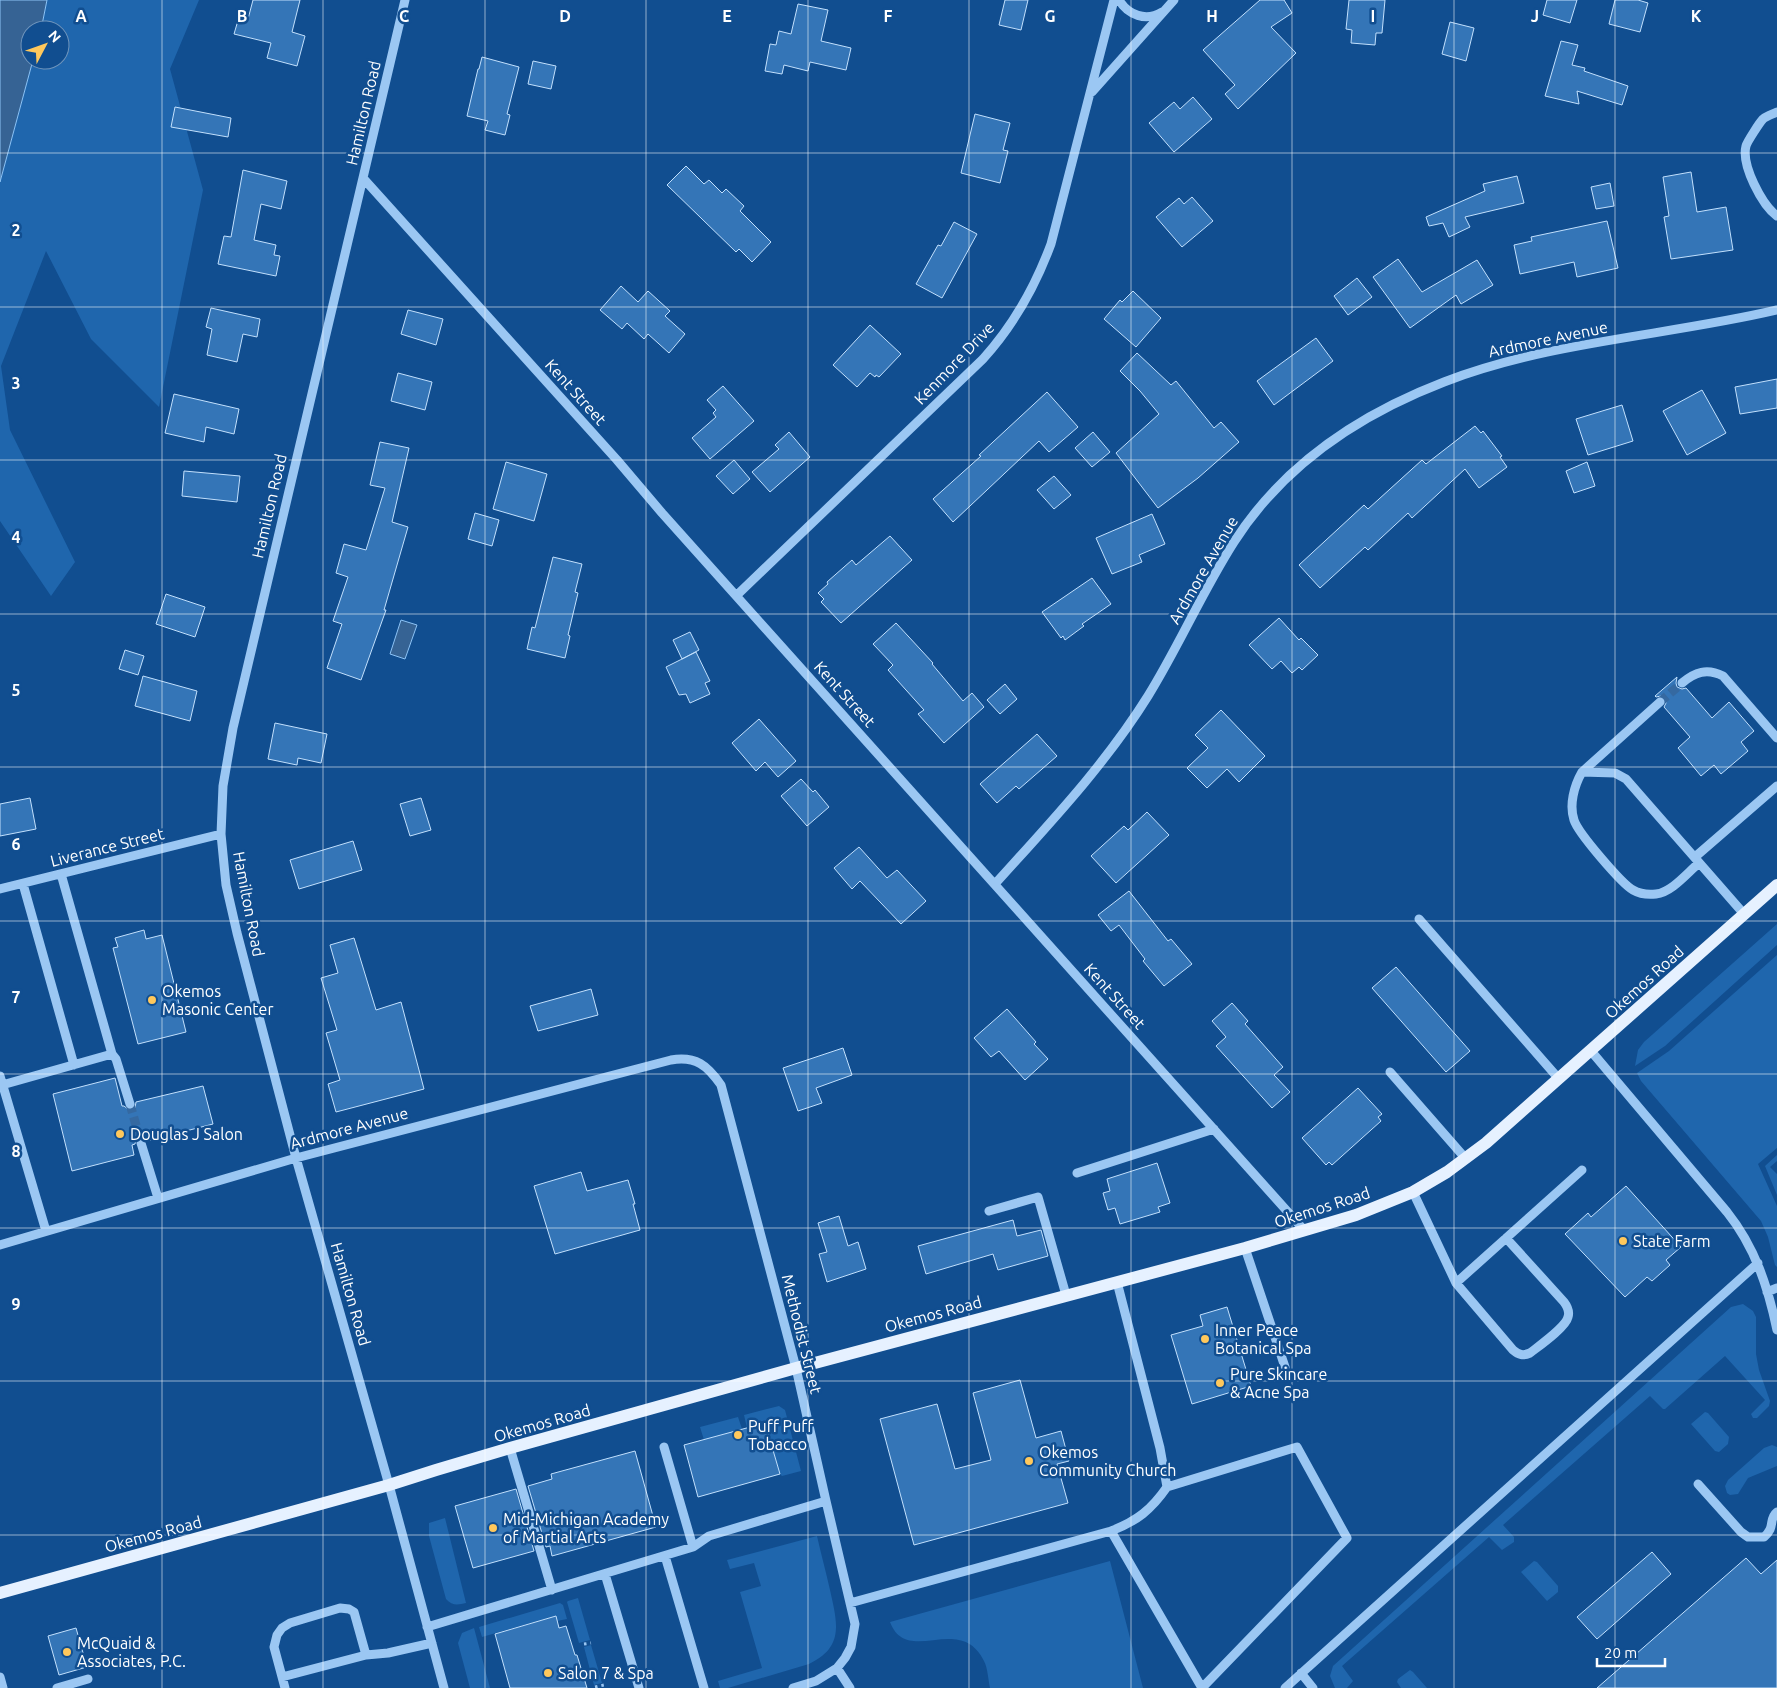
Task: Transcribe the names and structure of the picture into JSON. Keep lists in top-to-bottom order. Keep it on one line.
{"streets":{"main road":["Okemos Road"],"street":["Hamilton Road","Ardmore Avenue","Kenmore Drive","Kent Street","Liverance Street","Methodist Street"]},"crossings":[["Hamilton Road","Ardmore Avenue"],["Hamilton Road","Kent Street"],["Hamilton Road","Liverance Street"],["Hamilton Road","Okemos Road"],["Ardmore Avenue","Kent Street"],["Ardmore Avenue","Methodist Street"],["Kenmore Drive","Kent Street"],["Kent Street","Okemos Road"],["Okemos Road","Methodist Street"]],"places":["Okemos Masonic Center","Douglas J Salon","State Farm","Inner Peace Botanical Spa","Pure Skincare & Acne Spa","Puff Puff Tobacco","Okemos Community Church","Mid-Michigan Academy of Martial Arts","McQuaid & Associates, P.C.","Salon 7 & Spa"],"scale_bar":"20 m","north":"top right","grid":{"columns":["A","B","C","D","E","F","G","H","I","J","K"],"rows":["2","3","4","5","6","7","8","9"]}}
